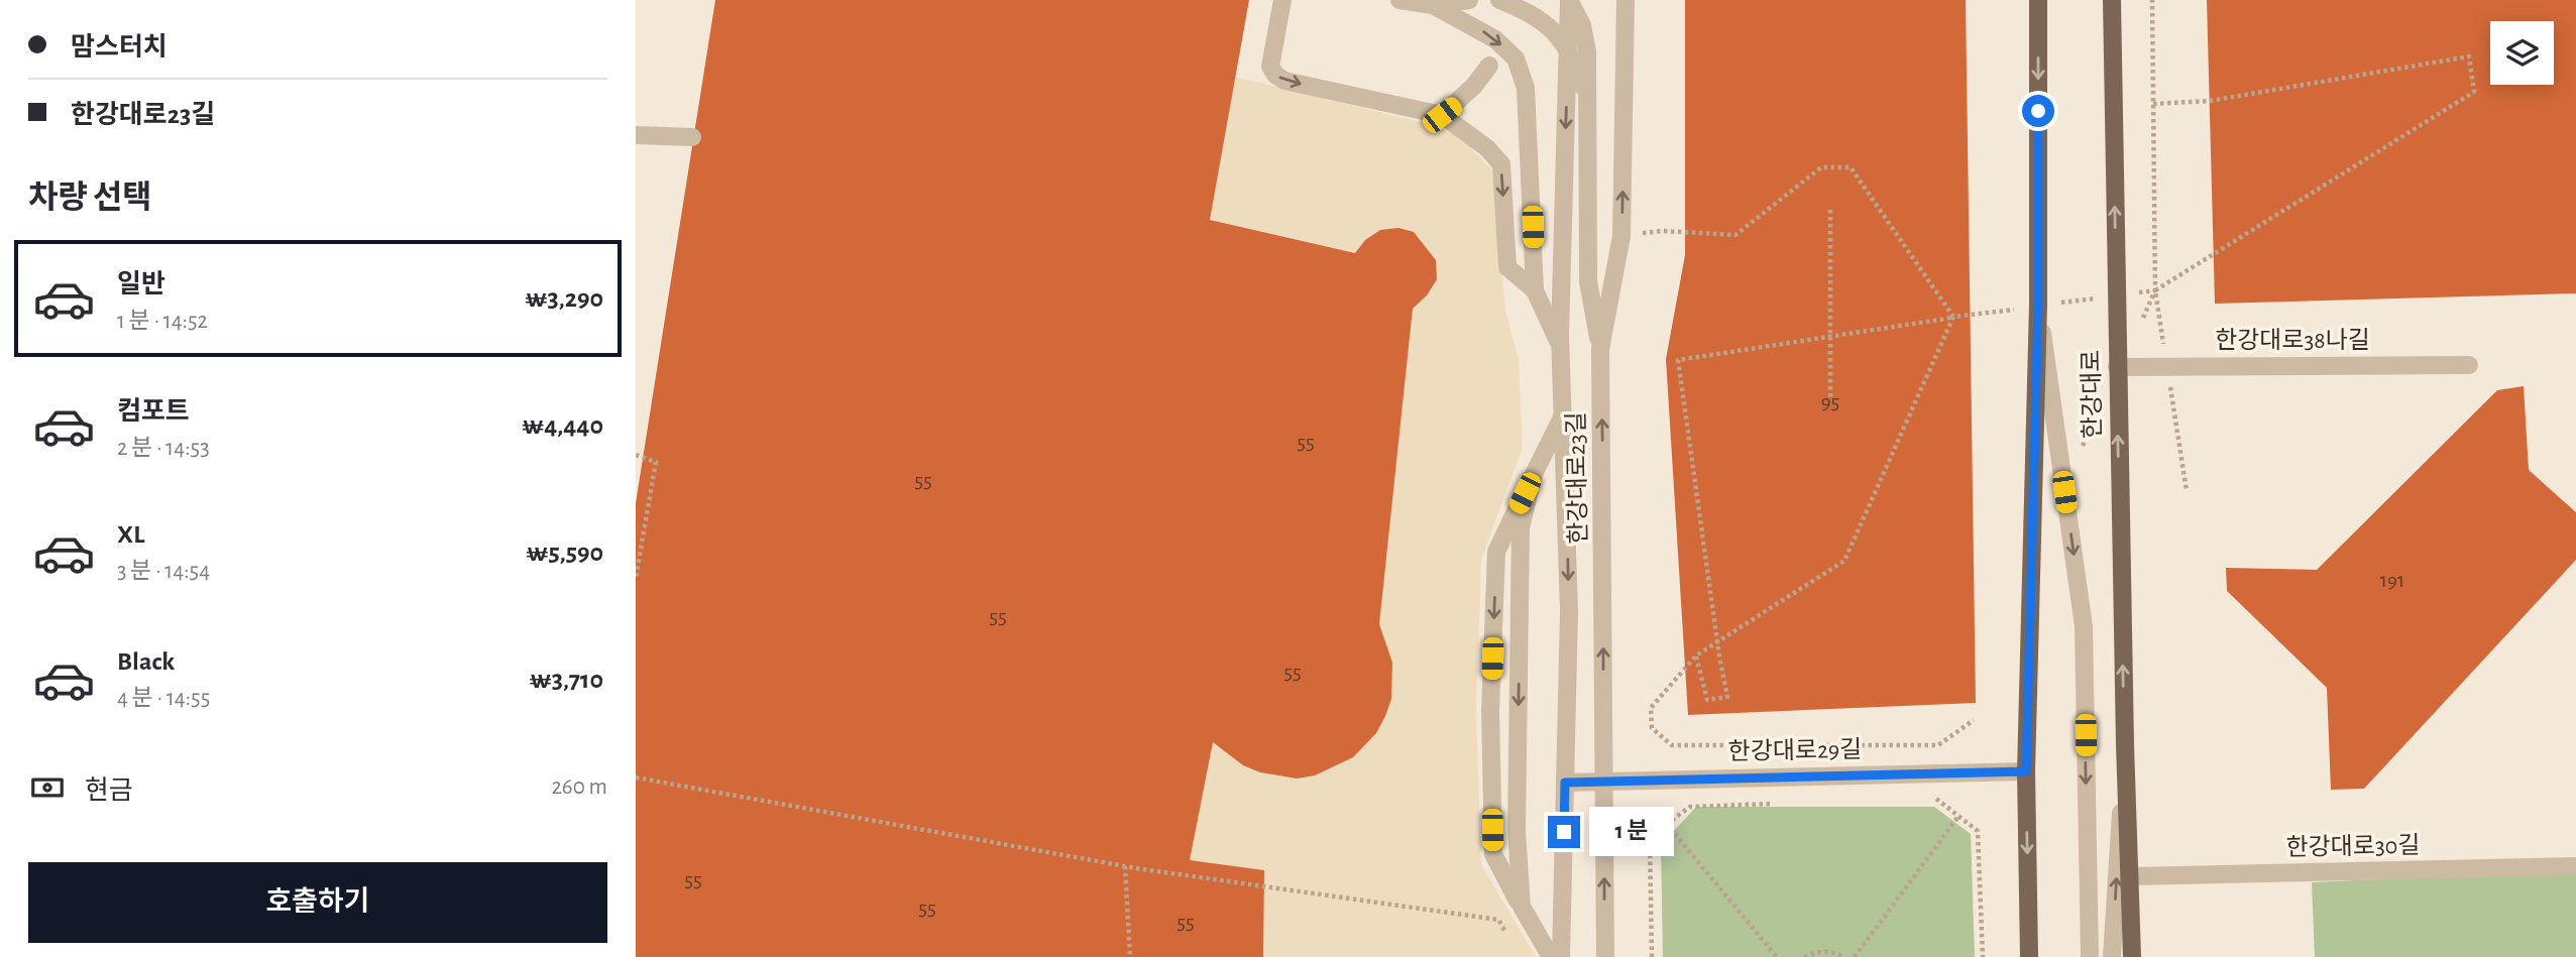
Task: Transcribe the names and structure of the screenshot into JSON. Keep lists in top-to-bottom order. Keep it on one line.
{"streets":{"main road":["한강대로"],"street":["한강대로38나길","한강대로23길","한강대로29길","한강대로30길"]},"crossings":[["한강대로38나길","한강대로"],["한강대로","한강대로30길"],["한강대로23길","한강대로29길"]],"house_numbers":["95","55","55","191","55","55","55","55","55"],"page":{"banner":["맘스터치","한강대로23길"],"heading":"차량 선택","list":[{"name":"일반","note":"1 분 · 14:52","value":"₩3,290"},{"name":"컴포트","note":"2 분 · 14:53","value":"₩4,440"},{"name":"XL","note":"3 분 · 14:54","value":"₩5,590"},{"name":"Black","note":"4 분 · 14:55","value":"₩3,710"}],"pay":["현금","260 m"],"bubble":"1 분","buttons":"호출하기"}}
